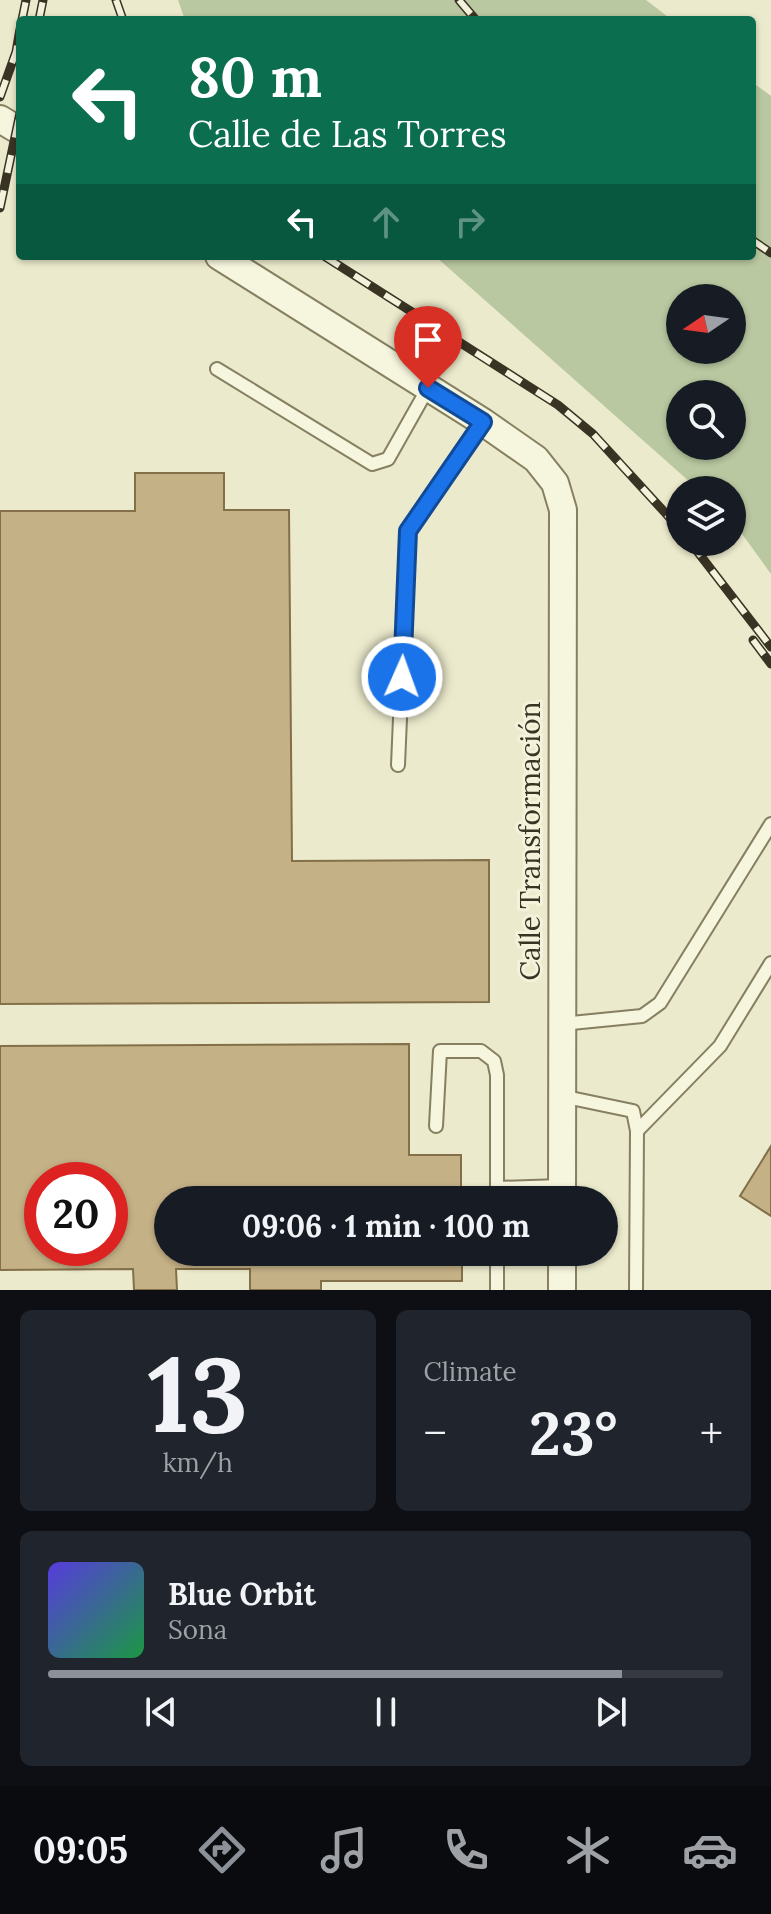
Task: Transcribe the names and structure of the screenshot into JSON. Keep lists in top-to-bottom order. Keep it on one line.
{"streets":{"street":["Calle Transformación"]},"north":"left","page":{"turn":["80 m","Calle de Las Torres"],"limit":"20","trip":"09:06 · 1 min · 100 m","tile":[["13","km/h"],"Climate"],"heat":["−","23°","+"],"song":["Blue Orbit","Sona"],"tabs":"09:05"}}
